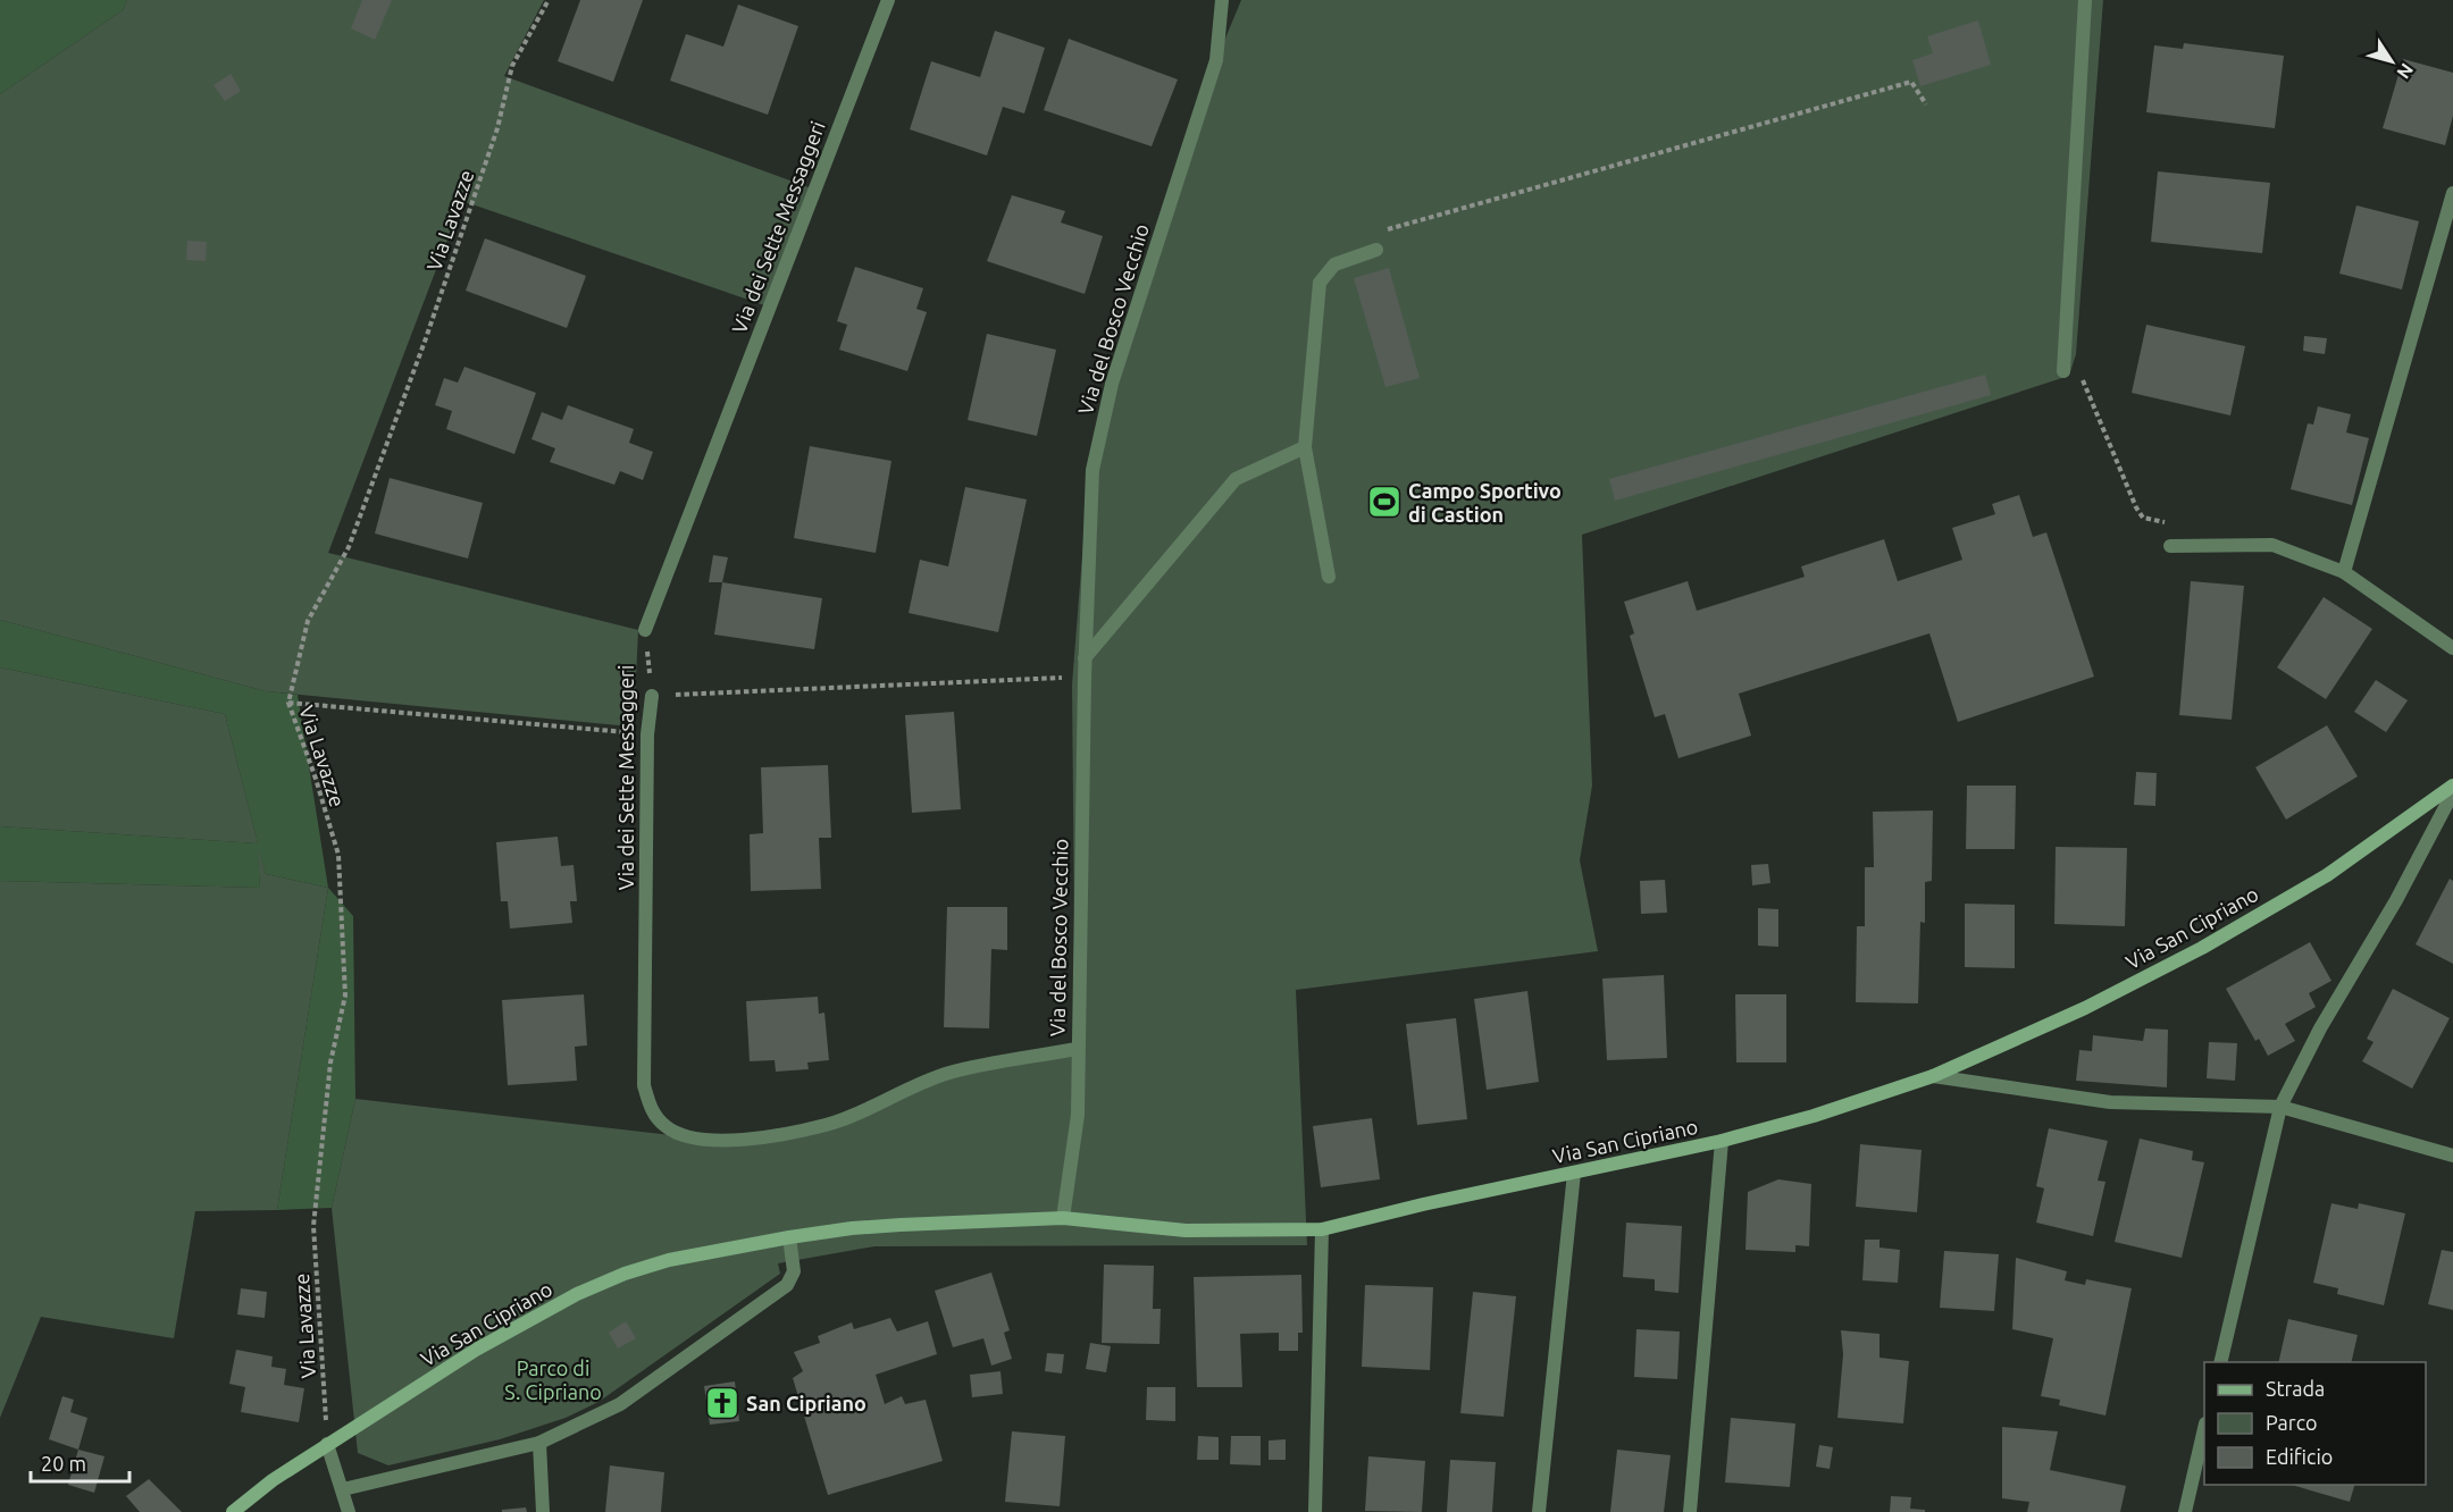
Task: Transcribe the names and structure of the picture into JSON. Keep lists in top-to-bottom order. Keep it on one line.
{"streets":{"main road":["Via San Cipriano"],"street":["Via dei Sette Messaggeri","Via del Bosco Vecchio"],"path":["Via Lavazze"]},"crossings":[["Via Lavazze","Via San Cipriano"],["Via dei Sette Messaggeri","Via del Bosco Vecchio"],["Via del Bosco Vecchio","Via San Cipriano"]],"parks":["Parco di S. Cipriano"],"places":{"sports":["Campo Sportivo di Castion"],"church":["San Cipriano"]},"legend":["Strada","Parco","Edificio"],"scale_bar":"20 m","north":"bottom right"}
